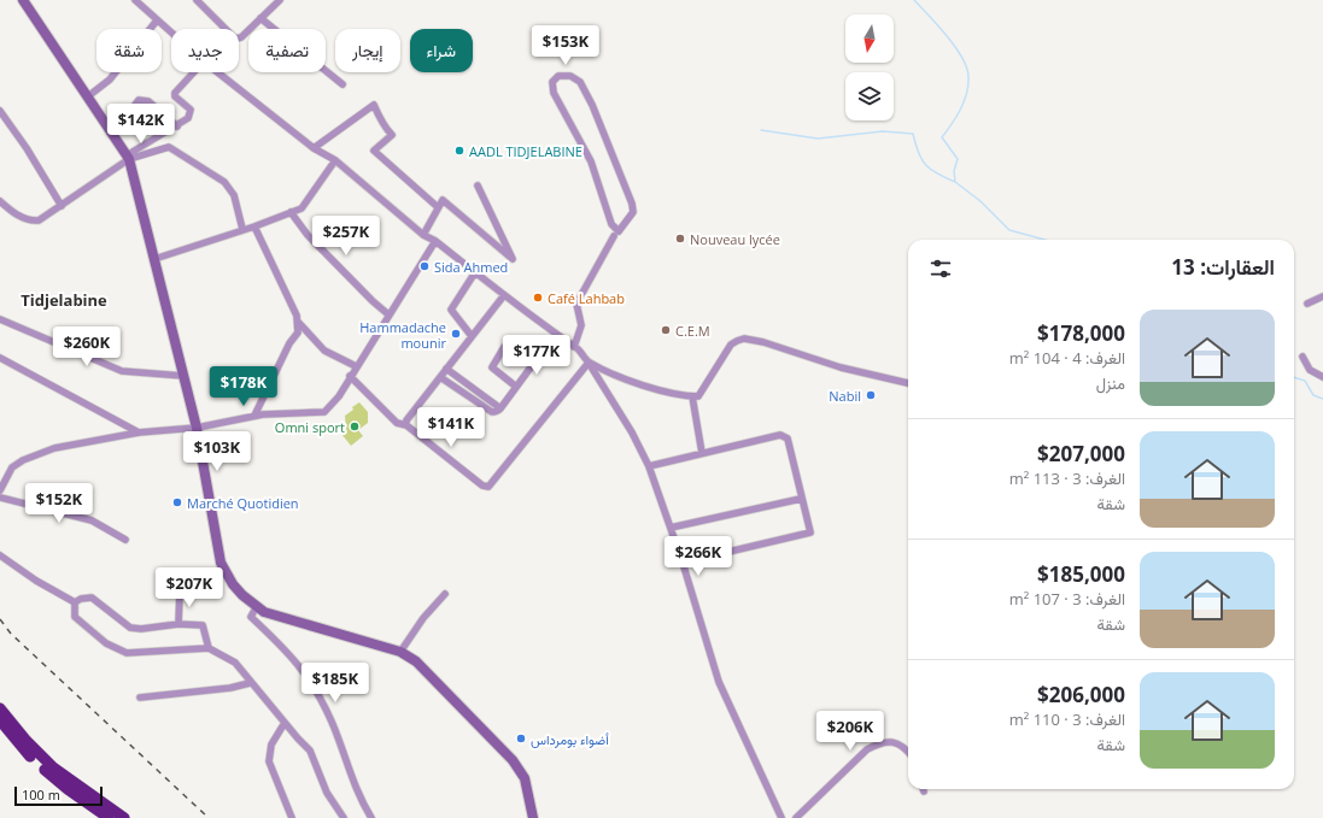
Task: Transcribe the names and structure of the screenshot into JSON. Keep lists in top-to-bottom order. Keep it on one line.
{"districts":["Tidjelabine"],"places":["AADL TIDJELABINE","Nouveau lycée","Sida Ahmed","Café Lahbab","C.E.M","Hammadache mounir","Nabil","Omni sport","Marché Quotidien","أضواء بومرداس"],"scale_bar":"100 m","north":"bottom","page":{"price":["$153K","$142K","$257K","$260K","$177K","$178K","$141K","$103K","$152K","$266K","$207K","$185K","$206K"],"chip":["شراء","إيجار","تصفية","جديد","شقة"],"heading":"العقارات: 13","list":[{"name":"$178,000","note":"الغرف: 4 · 104 m² · منزل"},{"name":"$207,000","note":"الغرف: 3 · 113 m² · شقة"},{"name":"$185,000","note":"الغرف: 3 · 107 m² · شقة"},{"name":"$206,000","note":"الغرف: 3 · 110 m² · شقة"}],"scale":"100 m"}}
